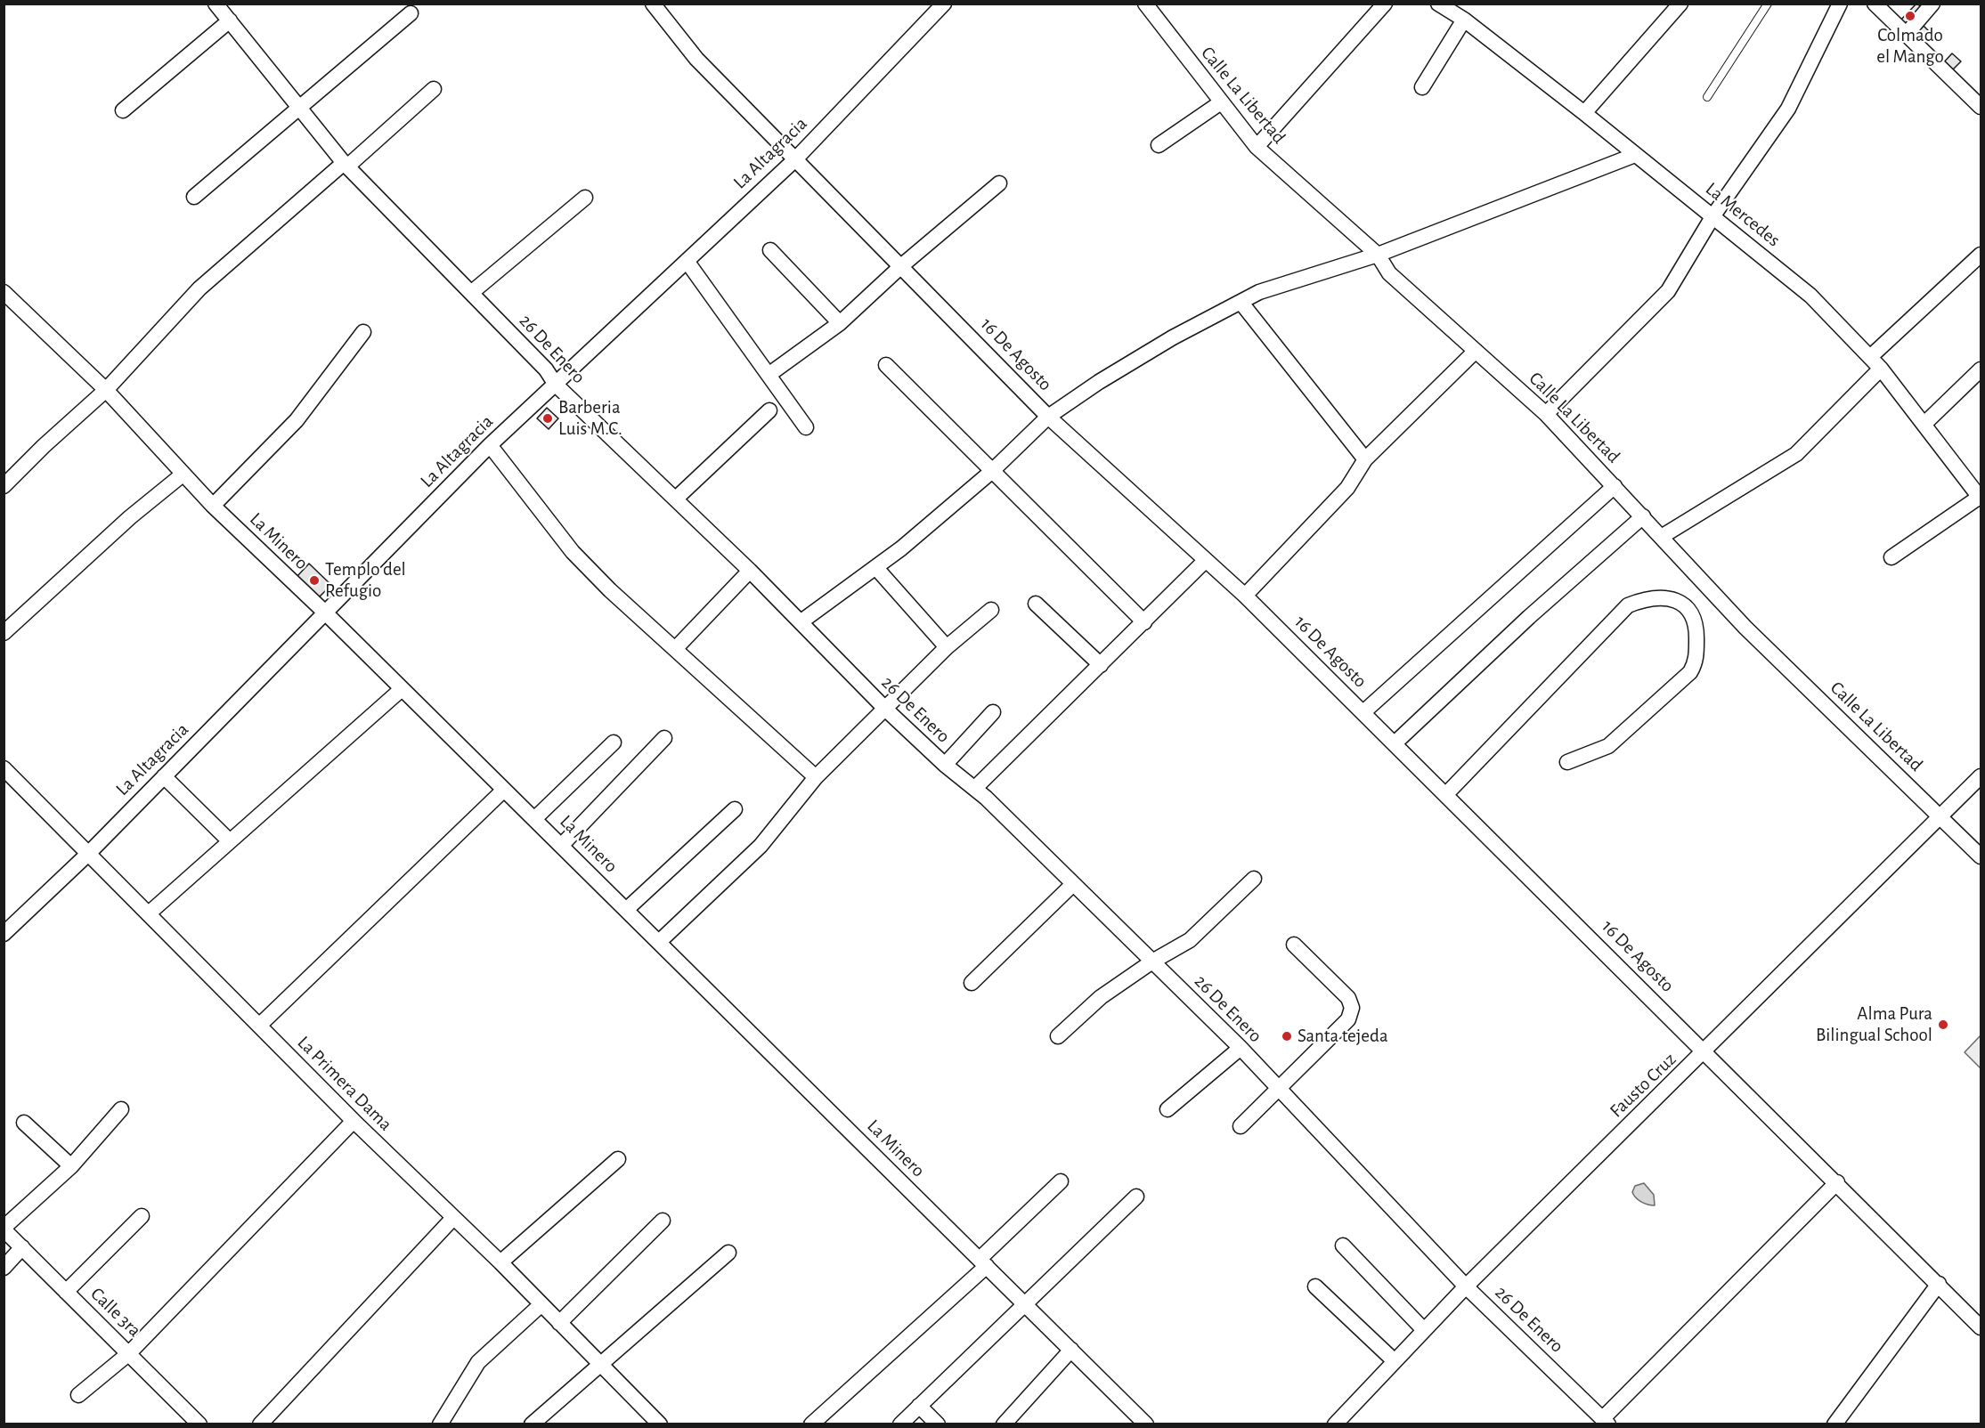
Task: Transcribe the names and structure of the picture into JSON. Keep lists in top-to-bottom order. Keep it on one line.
{"streets":{"street":["Calle La Libertad","La Altagracia","La Mercedes","26 De Enero","16 De Agosto","La Minero","La Primera Dama","Fausto Cruz","Calle 3ra"]},"crossings":[["Calle La Libertad","Fausto Cruz"],["La Altagracia","26 De Enero"],["La Altagracia","16 De Agosto"],["La Altagracia","La Minero"],["La Altagracia","La Primera Dama"],["26 De Enero","Fausto Cruz"],["16 De Agosto","Fausto Cruz"]],"places":["Colmado el Mango","Barberia Luis M.C.","Templo del Refugio","Alma Pura Bilingual School","Santa tejeda"]}
